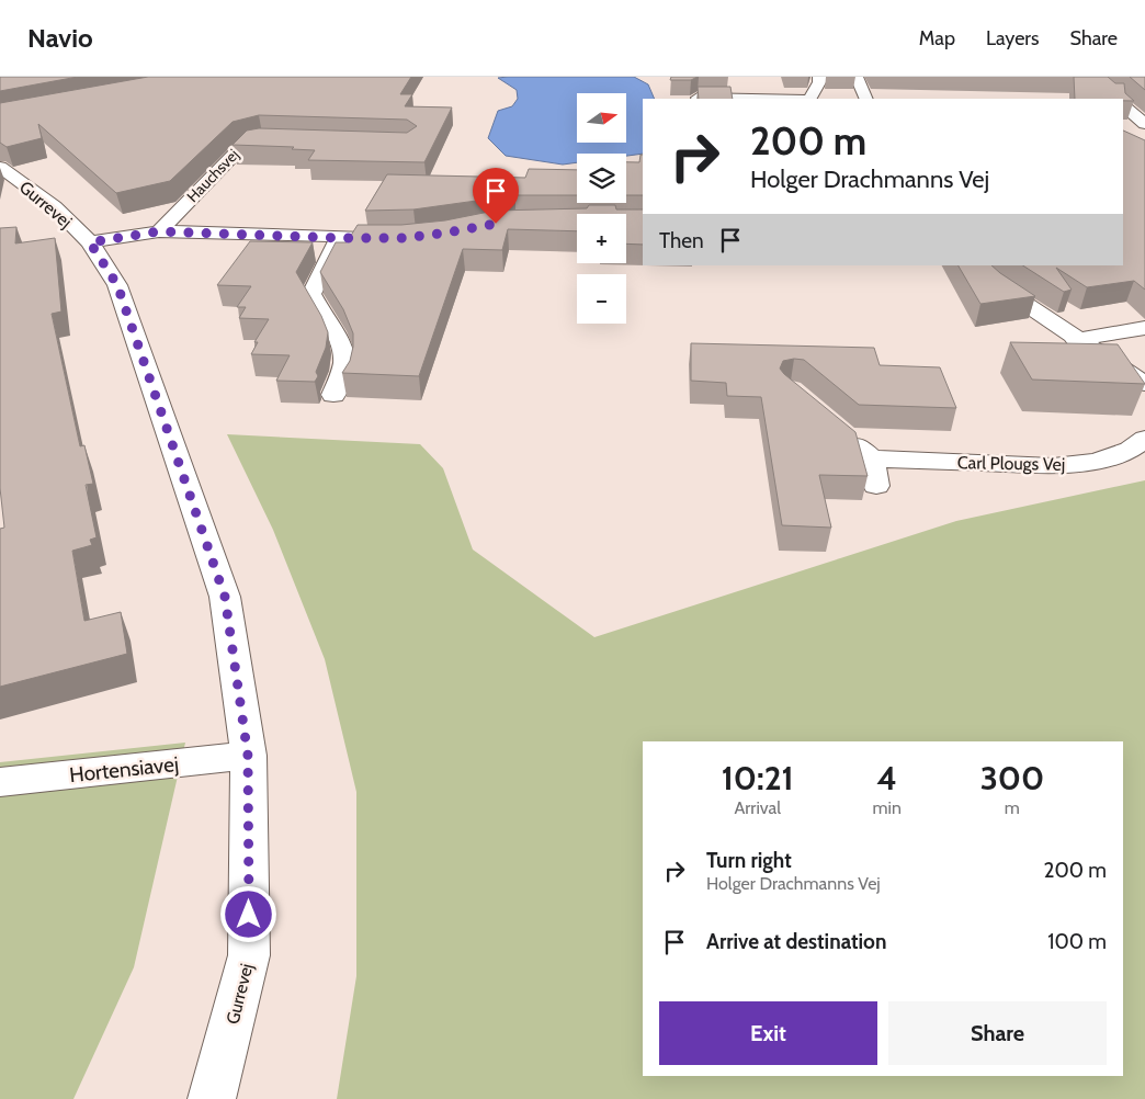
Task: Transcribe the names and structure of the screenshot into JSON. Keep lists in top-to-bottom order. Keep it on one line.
{"streets":{"street":["Hauchsvej","Gurrevej","Carl Plougs Vej","Hortensiavej"]},"crossings":[["Gurrevej","Hortensiavej"]],"north":"right","page":{"header":"Navio","nav":["Map","Layers","Share"],"map_buttons":["+","−"],"turn":["200 m","Holger Drachmanns Vej"],"then":"Then","eta":["10:21","Arrival","4","min","300","m"],"list":[{"name":"Turn right","note":"Holger Drachmanns Vej","value":"200 m"},{"name":"Arrive at destination","value":"100 m"}],"buttons":["Exit","Share"]}}
